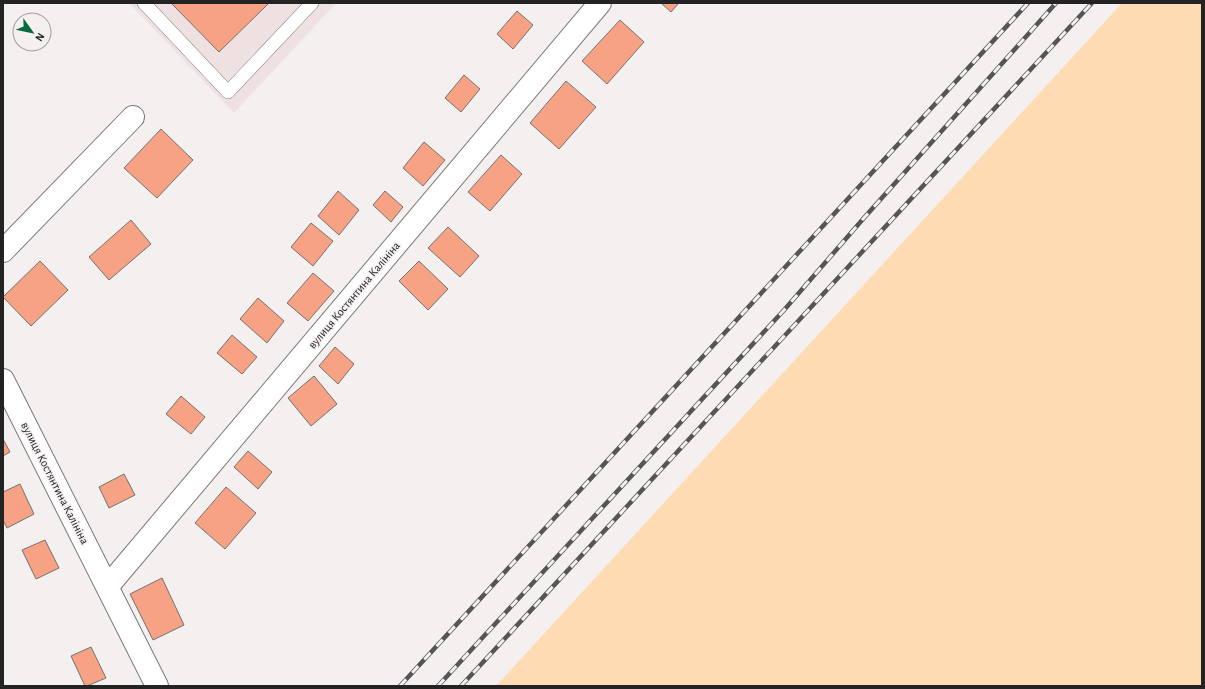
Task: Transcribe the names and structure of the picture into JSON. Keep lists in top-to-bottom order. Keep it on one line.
{"streets":{"street":["вулиця Костянтина Калініна"]},"north":"bottom right"}
